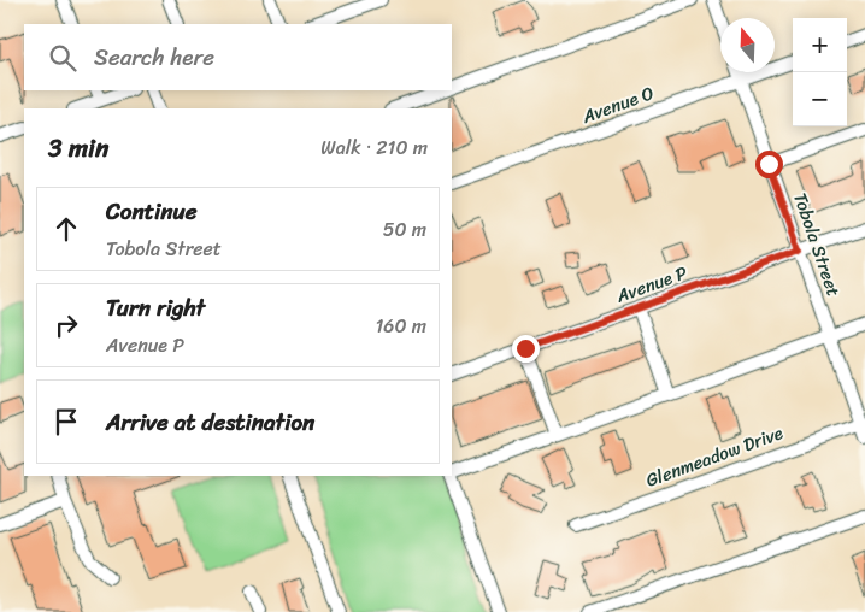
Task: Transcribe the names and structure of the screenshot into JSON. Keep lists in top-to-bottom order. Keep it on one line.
{"streets":{"street":["Avenue O","Tobola Street","Avenue P","Glenmeadow Drive"]},"crossings":[["Avenue O","Tobola Street"],["Tobola Street","Avenue P"],["Tobola Street","Glenmeadow Drive"]],"north":"top","page":{"map_buttons":["+","−"],"search":"Search here","heading":["3 min","Walk · 210 m"],"list":[["Continue","Tobola Street","50 m"],["Turn right","Avenue P","160 m"],"Arrive at destination"]}}
